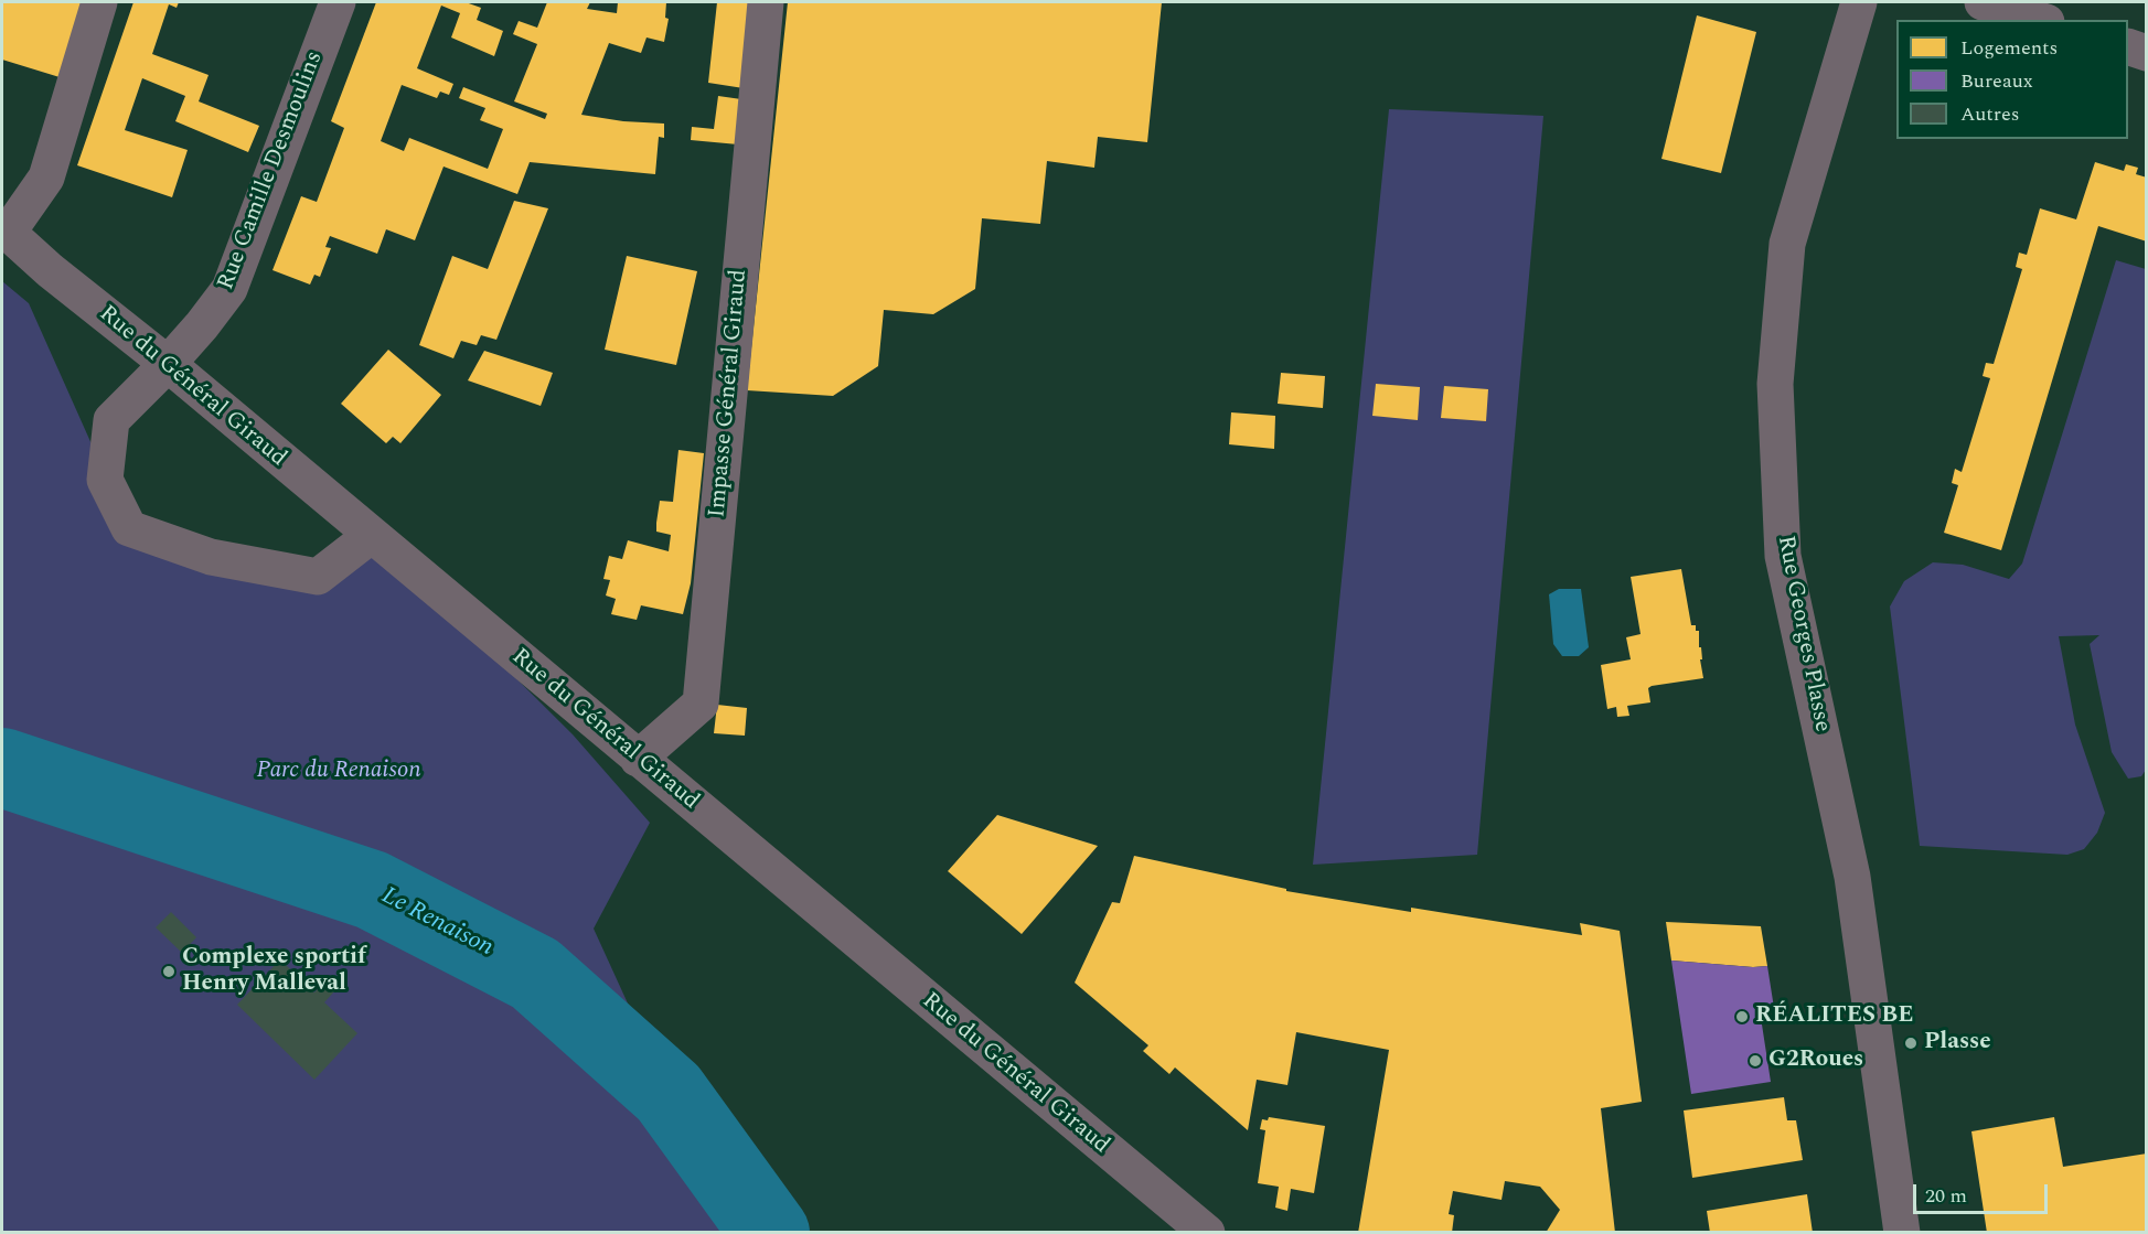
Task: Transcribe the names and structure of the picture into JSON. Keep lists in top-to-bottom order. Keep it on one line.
{"streets":{"street":["Rue Camille Desmoulins","Rue du Général Giraud","Impasse Général Giraud","Rue Georges Plasse"]},"crossings":[["Rue Camille Desmoulins","Rue du Général Giraud"],["Rue du Général Giraud","Impasse Général Giraud"]],"water":["Le Renaison"],"parks":["Parc du Renaison"],"places":["Complexe sportif Henry Malleval","RÉALITES BE","Plasse","G2Roues"],"legend":["Logements","Bureaux","Autres"],"scale_bar":"20 m"}
